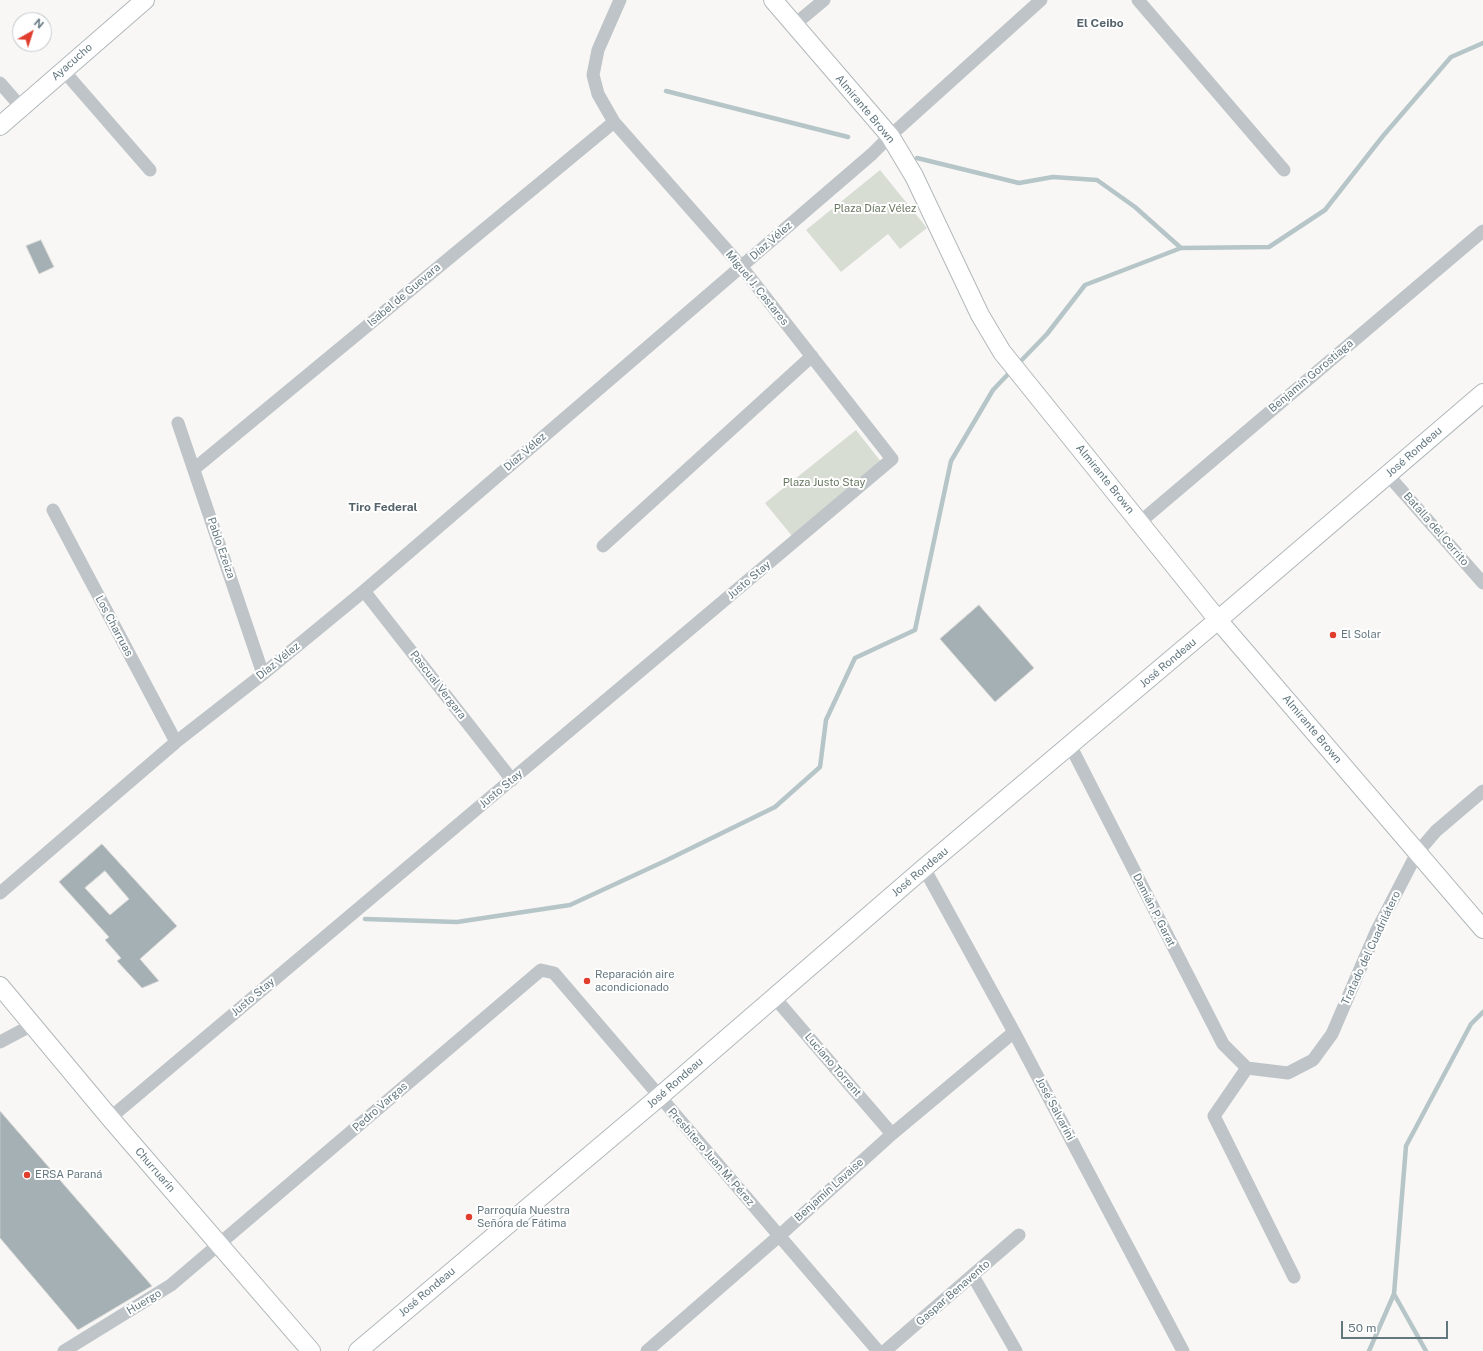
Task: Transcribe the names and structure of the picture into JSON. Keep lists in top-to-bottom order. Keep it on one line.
{"streets":{"street":["Ayacucho","Almirante Brown","Díaz Vélez","Miguel J. Castares","Isabel de Guevara","Benjamín Gorostiaga","José Rondeau","Batalla del Cerrito","Pablo Ezeiza","Justo Stay","Los Charruas","Pascual Vergara","Damián P. Garat","Tratado del Cuadrilátero","Luciano Torrent","Pedro Vargas","José Salvarini","Presbítero Juan M. Pérez","Churruarín","Benjamín Lavaise","Gaspar Benavento","Huergo"]},"crossings":[["Almirante Brown","Díaz Vélez"],["Almirante Brown","Benjamín Gorostiaga"],["Almirante Brown","José Rondeau"],["Almirante Brown","Tratado del Cuadrilátero"],["Díaz Vélez","Miguel J. Castares"],["Díaz Vélez","Pablo Ezeiza"],["Díaz Vélez","Los Charruas"],["Díaz Vélez","Pascual Vergara"],["Miguel J. Castares","Isabel de Guevara"],["Miguel J. Castares","Justo Stay"],["Isabel de Guevara","Pablo Ezeiza"],["José Rondeau","Batalla del Cerrito"],["José Rondeau","Damián P. Garat"],["José Rondeau","Luciano Torrent"],["José Rondeau","José Salvarini"],["José Rondeau","Presbítero Juan M. Pérez"],["Justo Stay","Pascual Vergara"],["Justo Stay","Churruarín"],["Damián P. Garat","Tratado del Cuadrilátero"],["Luciano Torrent","Benjamín Lavaise"],["Pedro Vargas","Presbítero Juan M. Pérez"],["Pedro Vargas","Churruarín"],["Pedro Vargas","Huergo"],["José Salvarini","Benjamín Lavaise"],["Presbítero Juan M. Pérez","Benjamín Lavaise"],["Churruarín","Huergo"]],"districts":["El Ceibo","Tiro Federal"],"parks":["Plaza Díaz Vélez","Plaza Justo Stay"],"places":["El Solar","Reparación aire acondicionado","ERSA Paraná","Parroquía Nuestra Señora de Fátima"],"scale_bar":"50 m","north":"top right"}
